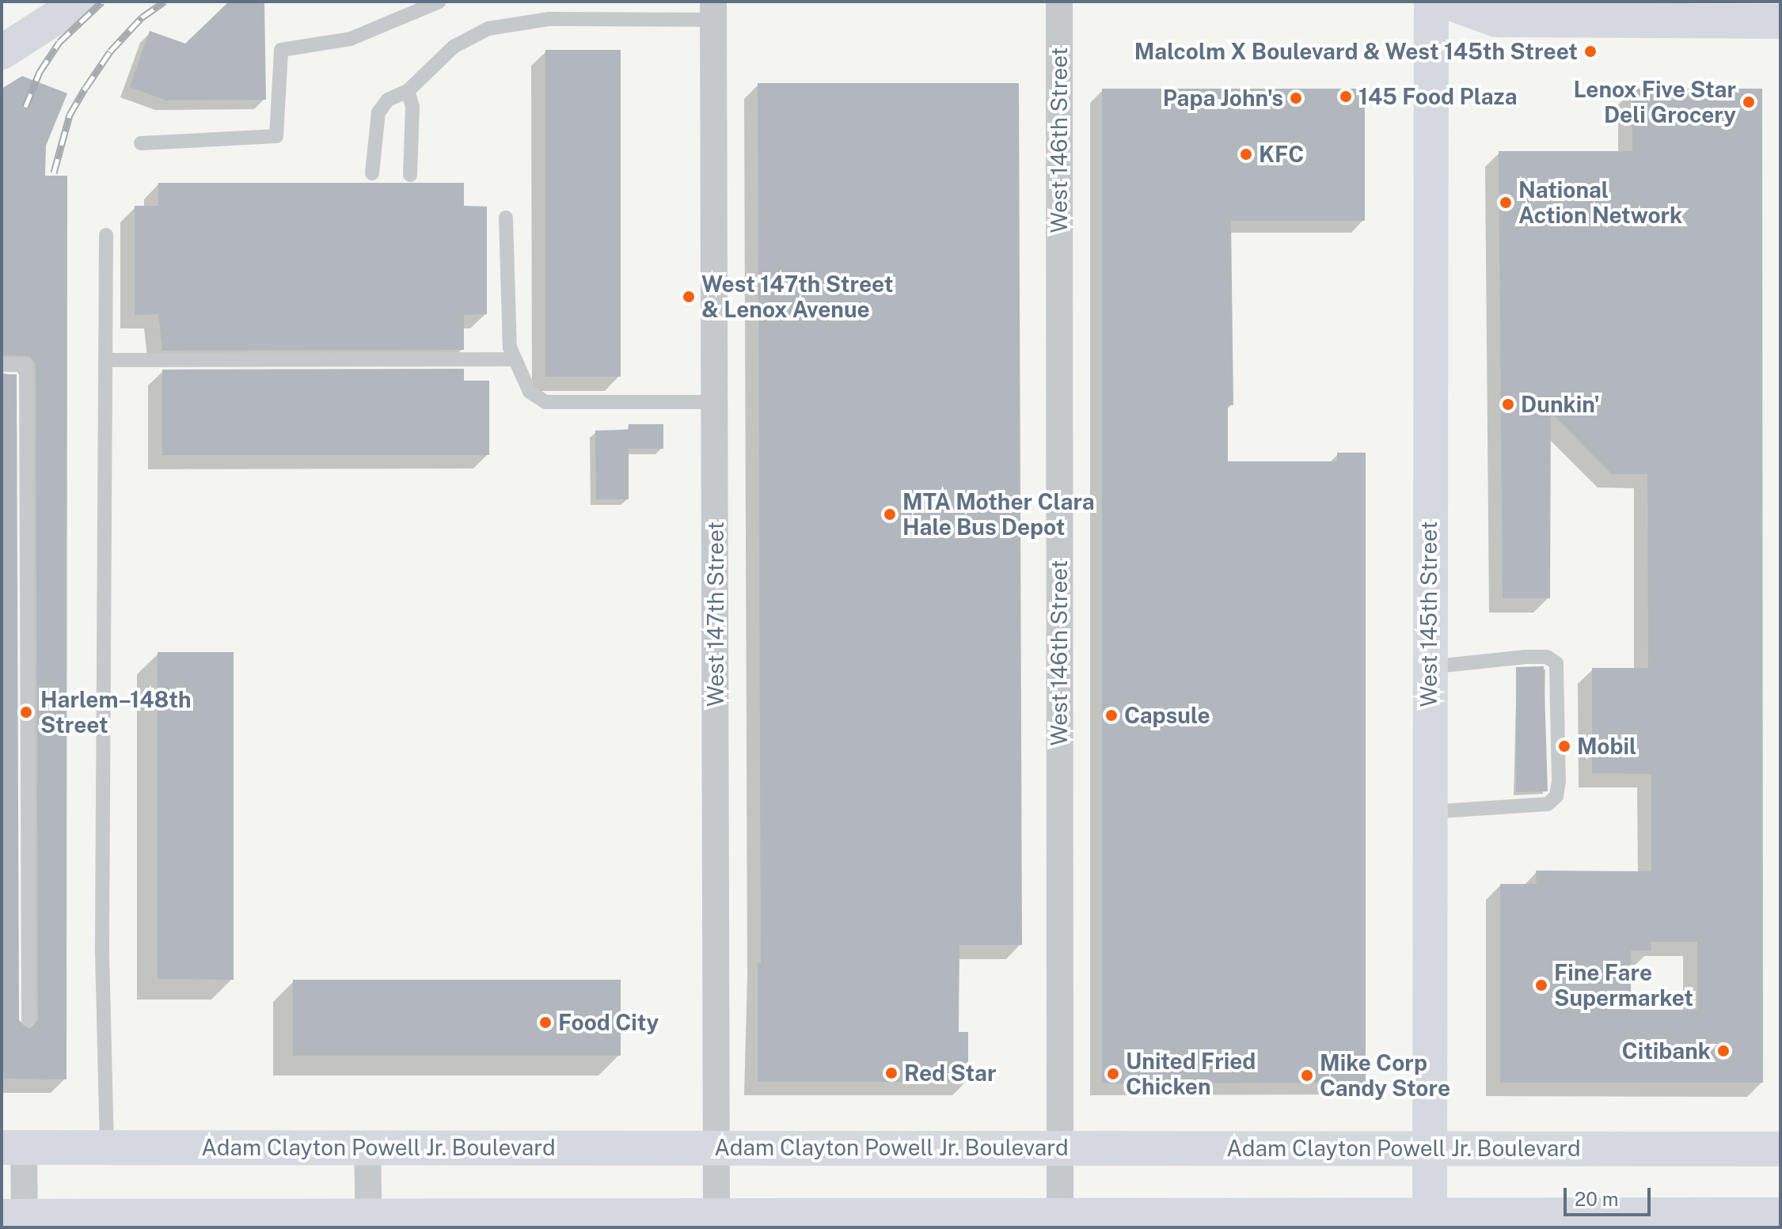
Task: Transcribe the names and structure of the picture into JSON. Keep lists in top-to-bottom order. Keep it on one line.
{"streets":{"main road":["West 145th Street","Adam Clayton Powell Jr. Boulevard"],"street":["West 146th Street","West 147th Street"]},"crossings":[["West 146th Street","Adam Clayton Powell Jr. Boulevard"],["West 147th Street","Adam Clayton Powell Jr. Boulevard"],["West 145th Street","Adam Clayton Powell Jr. Boulevard"]],"places":["Malcolm X Boulevard & West 145th Street","145 Food Plaza","Papa John's","Lenox Five Star Deli Grocery","KFC","National Action Network","West 147th Street & Lenox Avenue","Dunkin'","MTA Mother Clara Hale Bus Depot","Harlem–148th Street","Capsule","Mobil","Fine Fare Supermarket","Food City","Citibank","Red Star","United Fried Chicken","Mike Corp Candy Store"],"scale_bar":"20 m"}
